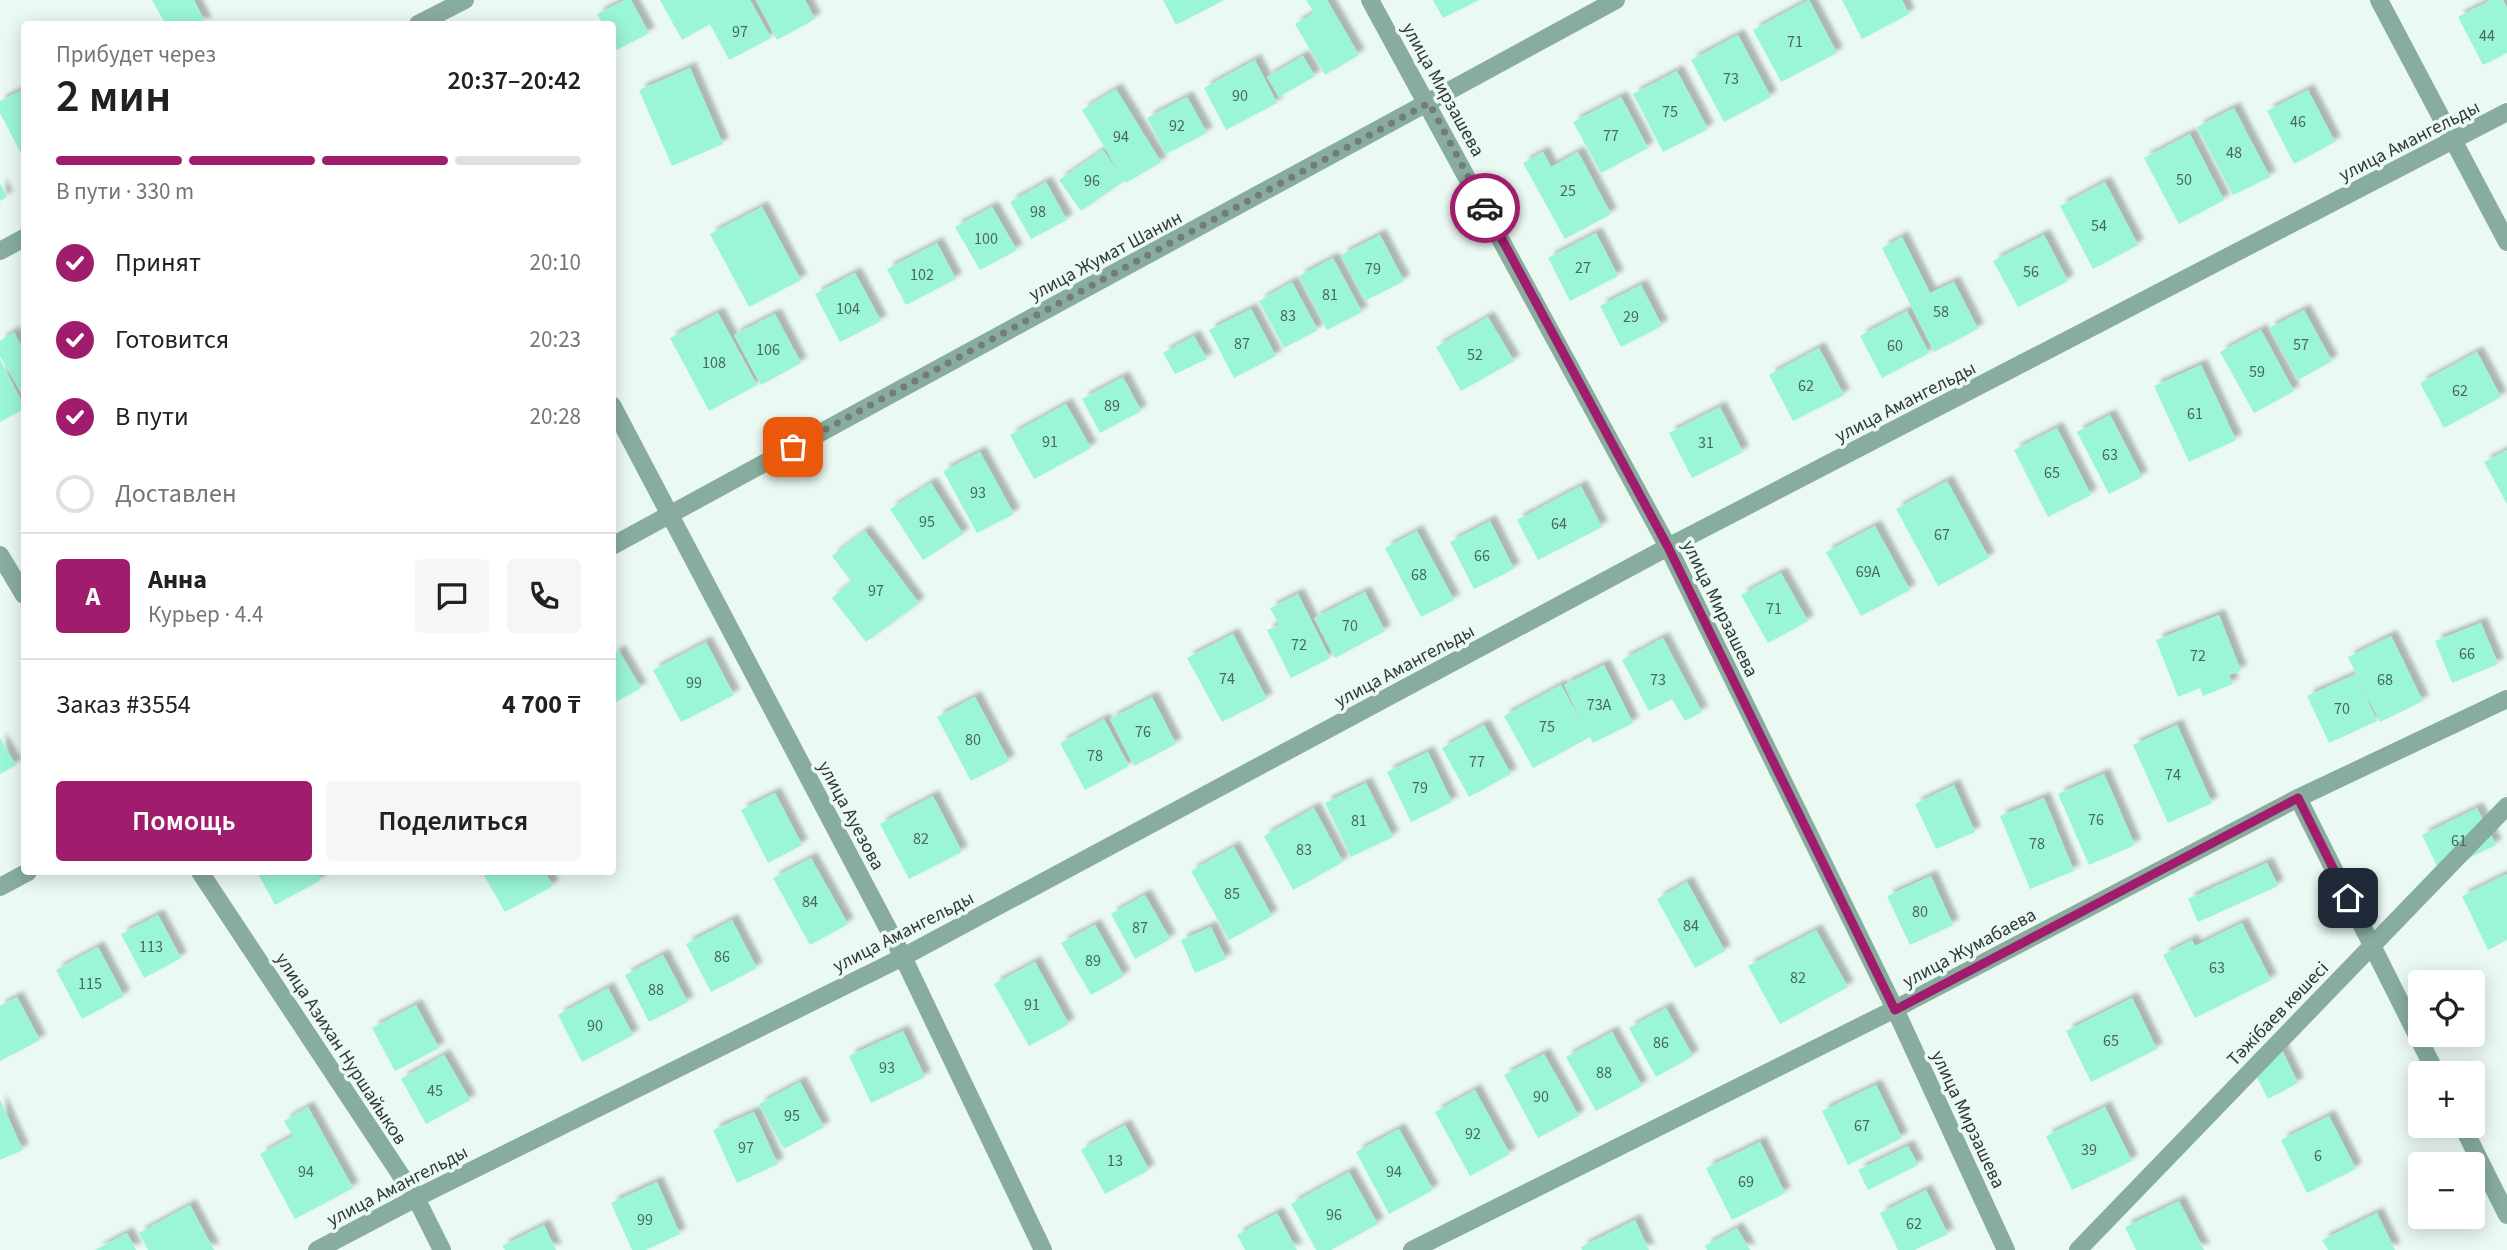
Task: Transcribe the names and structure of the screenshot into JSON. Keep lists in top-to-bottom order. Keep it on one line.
{"streets":{"street":["улица Мирзашева","улица Амангельды","улица Жумат Шанин","улица Ауезова","улица Жумабаева","Тәжібаев көшесі","улица Азихан Нуршайыков"]},"crossings":[["улица Мирзашева","улица Амангельды"],["улица Мирзашева","улица Жумат Шанин"],["улица Мирзашева","улица Жумабаева"],["улица Амангельды","улица Ауезова"],["улица Амангельды","улица Азихан Нуршайыков"],["улица Жумат Шанин","улица Ауезова"]],"house_numbers":["97","44","71","73","90","75","46","92","77","94","48","50","96","25","98","54","100","27","79","56","102","81","104","58","83","29","87","57","60","106","52","108","59","62","62","89","61","91","31","63","65","93","95","64","67","66","69А","68","97","71","70","72","66","72","74","73","68","99","73А","70","75","76","80","78","77","74","79","76","81","82","61","78","83","85","84","80","84","87","113","86","89","63","82","115","88","91","90","65","86","93","88","45","90","95","67","92","97","39","6","13","94","94","69","96","99","62"],"page":{"heading":["2 мин","Прибудет через","20:37–20:42"],"panel":["Анна","Курьер · 4.4","Заказ #3554","4 700 ₸"],"bar":"В пути · 330 m","list":[["Принят","20:10"],["Готовится","20:23"],["В пути","20:28"],"Доставлен"],"round":"А","buttons":["Помощь","Поделиться"],"map_buttons":["+","−"]}}
